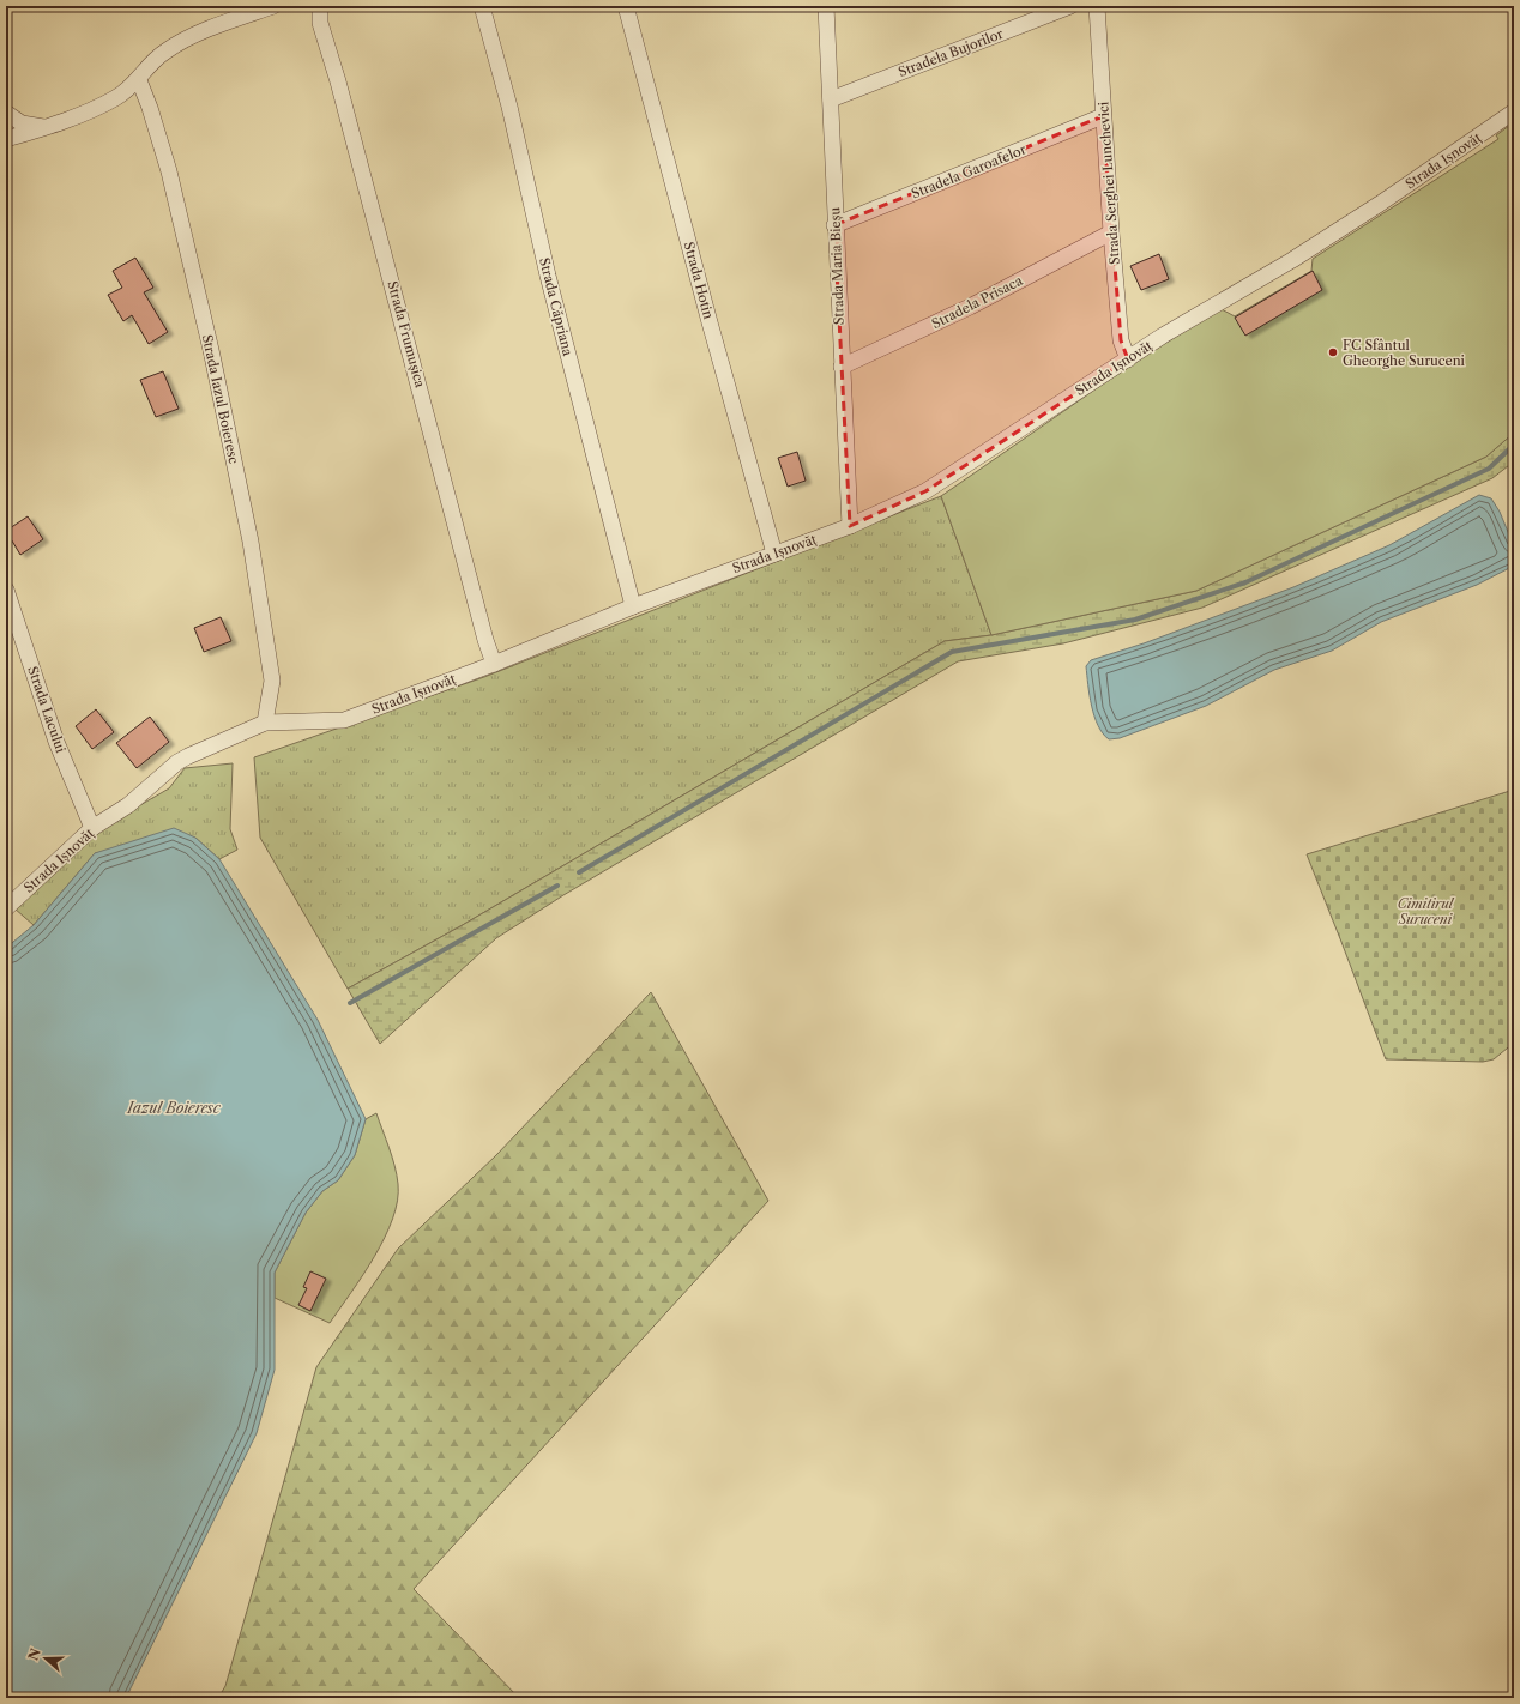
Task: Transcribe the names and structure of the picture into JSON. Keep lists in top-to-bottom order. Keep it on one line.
{"streets":{"street":["Stradela Bujorilor","Strada Ișnovăț","Stradela Garoafelor","Strada Serghei Lunchevici","Strada Maria Bieșu","Strada Hotin","Stradela Prisaca","Strada Căpriana","Strada Frumușica","Strada Iazul Boieresc","Strada Lacului"]},"crossings":[["Stradela Bujorilor","Strada Maria Bieșu"],["Strada Ișnovăț","Strada Serghei Lunchevici"],["Strada Ișnovăț","Strada Maria Bieșu"],["Strada Ișnovăț","Strada Hotin"],["Strada Ișnovăț","Strada Căpriana"],["Strada Ișnovăț","Strada Frumușica"],["Strada Ișnovăț","Strada Iazul Boieresc"],["Strada Ișnovăț","Strada Lacului"],["Stradela Garoafelor","Strada Serghei Lunchevici"],["Stradela Garoafelor","Strada Maria Bieșu"],["Strada Serghei Lunchevici","Stradela Prisaca"],["Strada Maria Bieșu","Stradela Prisaca"]],"water":["Iazul Boieresc"],"parks":["Cimitirul Suruceni"],"places":["FC Sfântul Gheorghe Suruceni"],"north":"left"}
